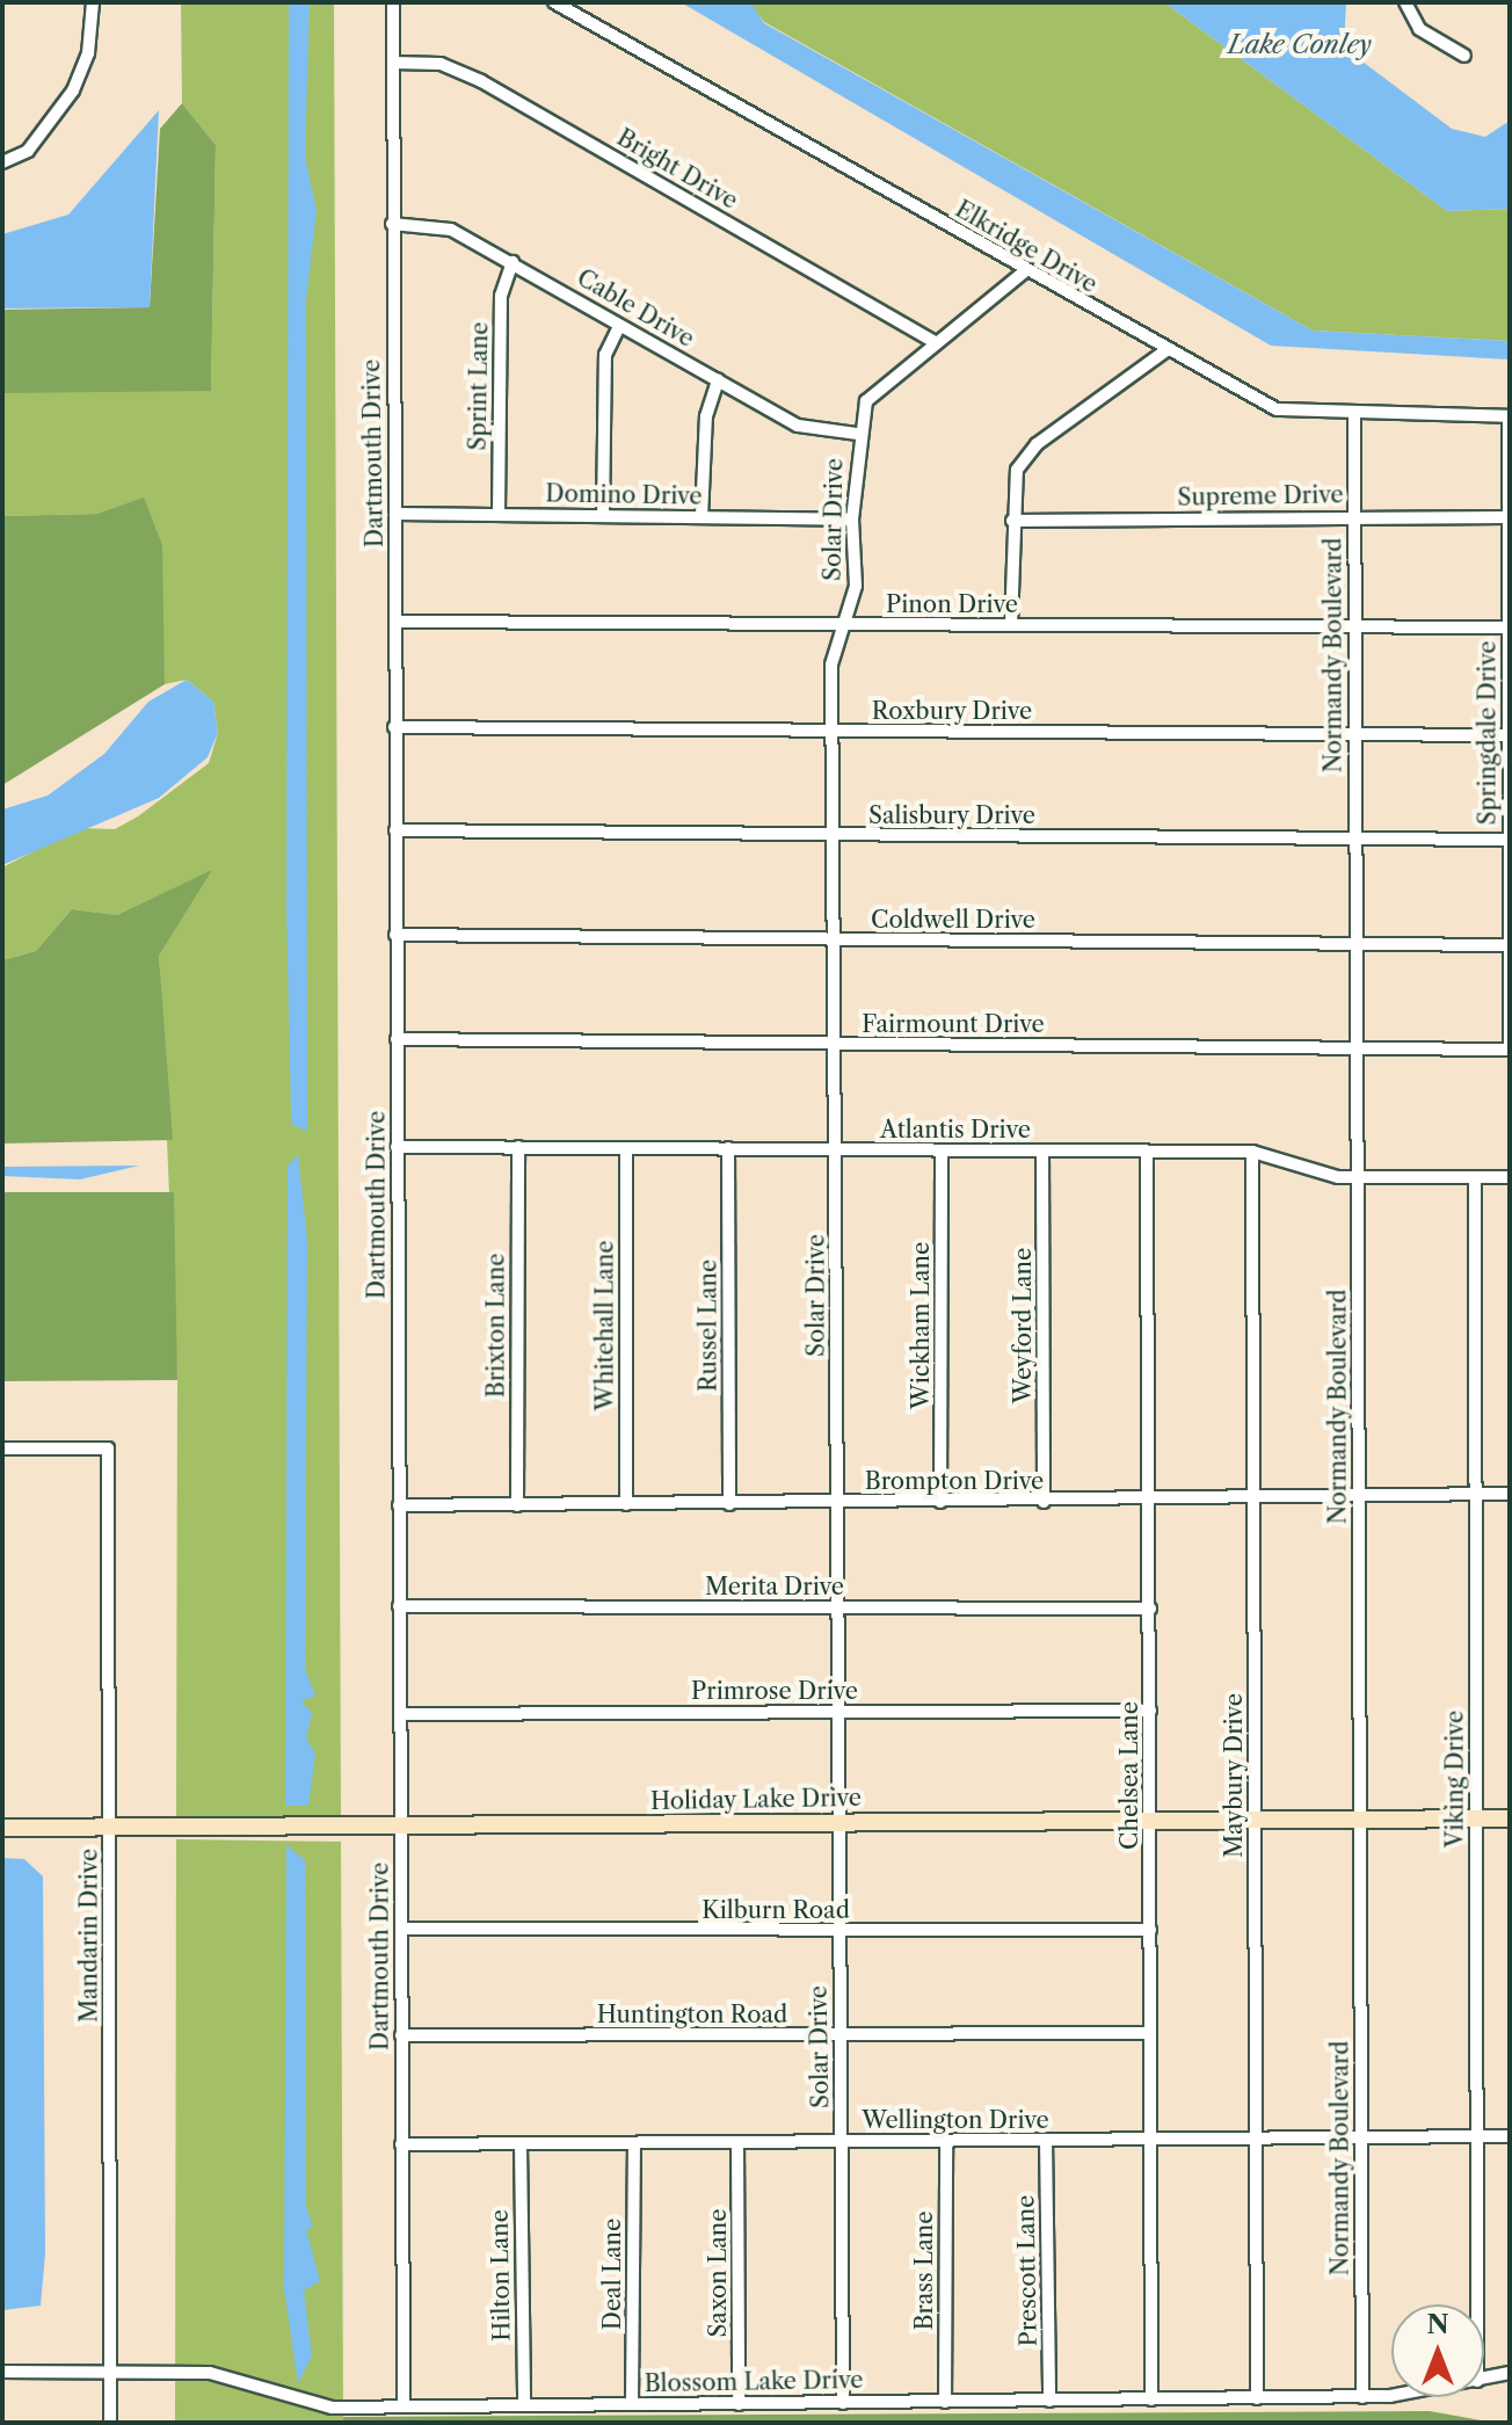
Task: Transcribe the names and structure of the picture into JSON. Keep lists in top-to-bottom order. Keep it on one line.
{"streets":{"street":["Bright Drive","Elkridge Drive","Cable Drive","Sprint Lane","Dartmouth Drive","Domino Drive","Supreme Drive","Solar Drive","Pinon Drive","Normandy Boulevard","Roxbury Drive","Springdale Drive","Salisbury Drive","Coldwell Drive","Fairmount Drive","Atlantis Drive","Brixton Lane","Whitehall Lane","Russel Lane","Wickham Lane","Weyford Lane","Brompton Drive","Merita Drive","Primrose Drive","Chelsea Lane","Maybury Drive","Viking Drive","Holiday Lake Drive","Kilburn Road","Mandarin Drive","Huntington Road","Wellington Drive","Brass Lane","Prescott Lane","Saxon Lane","Deal Lane","Hilton Lane","Blossom Lake Drive"]},"crossings":[["Bright Drive","Dartmouth Drive"],["Bright Drive","Solar Drive"],["Elkridge Drive","Solar Drive"],["Elkridge Drive","Normandy Boulevard"],["Elkridge Drive","Springdale Drive"],["Cable Drive","Sprint Lane"],["Cable Drive","Dartmouth Drive"],["Cable Drive","Solar Drive"],["Sprint Lane","Domino Drive"],["Dartmouth Drive","Domino Drive"],["Dartmouth Drive","Pinon Drive"],["Dartmouth Drive","Roxbury Drive"],["Dartmouth Drive","Salisbury Drive"],["Dartmouth Drive","Coldwell Drive"],["Dartmouth Drive","Fairmount Drive"],["Dartmouth Drive","Atlantis Drive"],["Dartmouth Drive","Brompton Drive"],["Dartmouth Drive","Merita Drive"],["Dartmouth Drive","Primrose Drive"],["Dartmouth Drive","Holiday Lake Drive"],["Dartmouth Drive","Kilburn Road"],["Dartmouth Drive","Huntington Road"],["Dartmouth Drive","Wellington Drive"],["Dartmouth Drive","Blossom Lake Drive"],["Domino Drive","Solar Drive"],["Supreme Drive","Normandy Boulevard"],["Supreme Drive","Springdale Drive"],["Solar Drive","Pinon Drive"],["Solar Drive","Roxbury Drive"],["Solar Drive","Salisbury Drive"],["Solar Drive","Coldwell Drive"],["Solar Drive","Fairmount Drive"],["Solar Drive","Atlantis Drive"],["Solar Drive","Brompton Drive"],["Solar Drive","Merita Drive"],["Solar Drive","Primrose Drive"],["Solar Drive","Holiday Lake Drive"],["Solar Drive","Kilburn Road"],["Solar Drive","Huntington Road"],["Solar Drive","Wellington Drive"],["Solar Drive","Blossom Lake Drive"],["Pinon Drive","Normandy Boulevard"],["Pinon Drive","Springdale Drive"],["Normandy Boulevard","Roxbury Drive"],["Normandy Boulevard","Salisbury Drive"],["Normandy Boulevard","Coldwell Drive"],["Normandy Boulevard","Fairmount Drive"],["Normandy Boulevard","Atlantis Drive"],["Normandy Boulevard","Brompton Drive"],["Normandy Boulevard","Holiday Lake Drive"],["Normandy Boulevard","Wellington Drive"],["Normandy Boulevard","Blossom Lake Drive"],["Roxbury Drive","Springdale Drive"],["Springdale Drive","Salisbury Drive"],["Springdale Drive","Coldwell Drive"],["Springdale Drive","Fairmount Drive"],["Atlantis Drive","Brixton Lane"],["Atlantis Drive","Whitehall Lane"],["Atlantis Drive","Russel Lane"],["Atlantis Drive","Wickham Lane"],["Atlantis Drive","Weyford Lane"],["Atlantis Drive","Chelsea Lane"],["Atlantis Drive","Maybury Drive"],["Atlantis Drive","Viking Drive"],["Brixton Lane","Brompton Drive"],["Whitehall Lane","Brompton Drive"],["Russel Lane","Brompton Drive"],["Wickham Lane","Brompton Drive"],["Weyford Lane","Brompton Drive"],["Brompton Drive","Chelsea Lane"],["Brompton Drive","Maybury Drive"],["Brompton Drive","Viking Drive"],["Merita Drive","Chelsea Lane"],["Primrose Drive","Chelsea Lane"],["Chelsea Lane","Holiday Lake Drive"],["Chelsea Lane","Kilburn Road"],["Chelsea Lane","Huntington Road"],["Chelsea Lane","Wellington Drive"],["Chelsea Lane","Blossom Lake Drive"],["Maybury Drive","Holiday Lake Drive"],["Maybury Drive","Wellington Drive"],["Maybury Drive","Blossom Lake Drive"],["Viking Drive","Holiday Lake Drive"],["Viking Drive","Wellington Drive"],["Holiday Lake Drive","Mandarin Drive"],["Mandarin Drive","Blossom Lake Drive"],["Wellington Drive","Brass Lane"],["Wellington Drive","Prescott Lane"],["Wellington Drive","Saxon Lane"],["Wellington Drive","Deal Lane"],["Wellington Drive","Hilton Lane"],["Brass Lane","Blossom Lake Drive"],["Prescott Lane","Blossom Lake Drive"],["Saxon Lane","Blossom Lake Drive"],["Deal Lane","Blossom Lake Drive"],["Hilton Lane","Blossom Lake Drive"]],"water":["Lake Conley"],"north":"top"}
